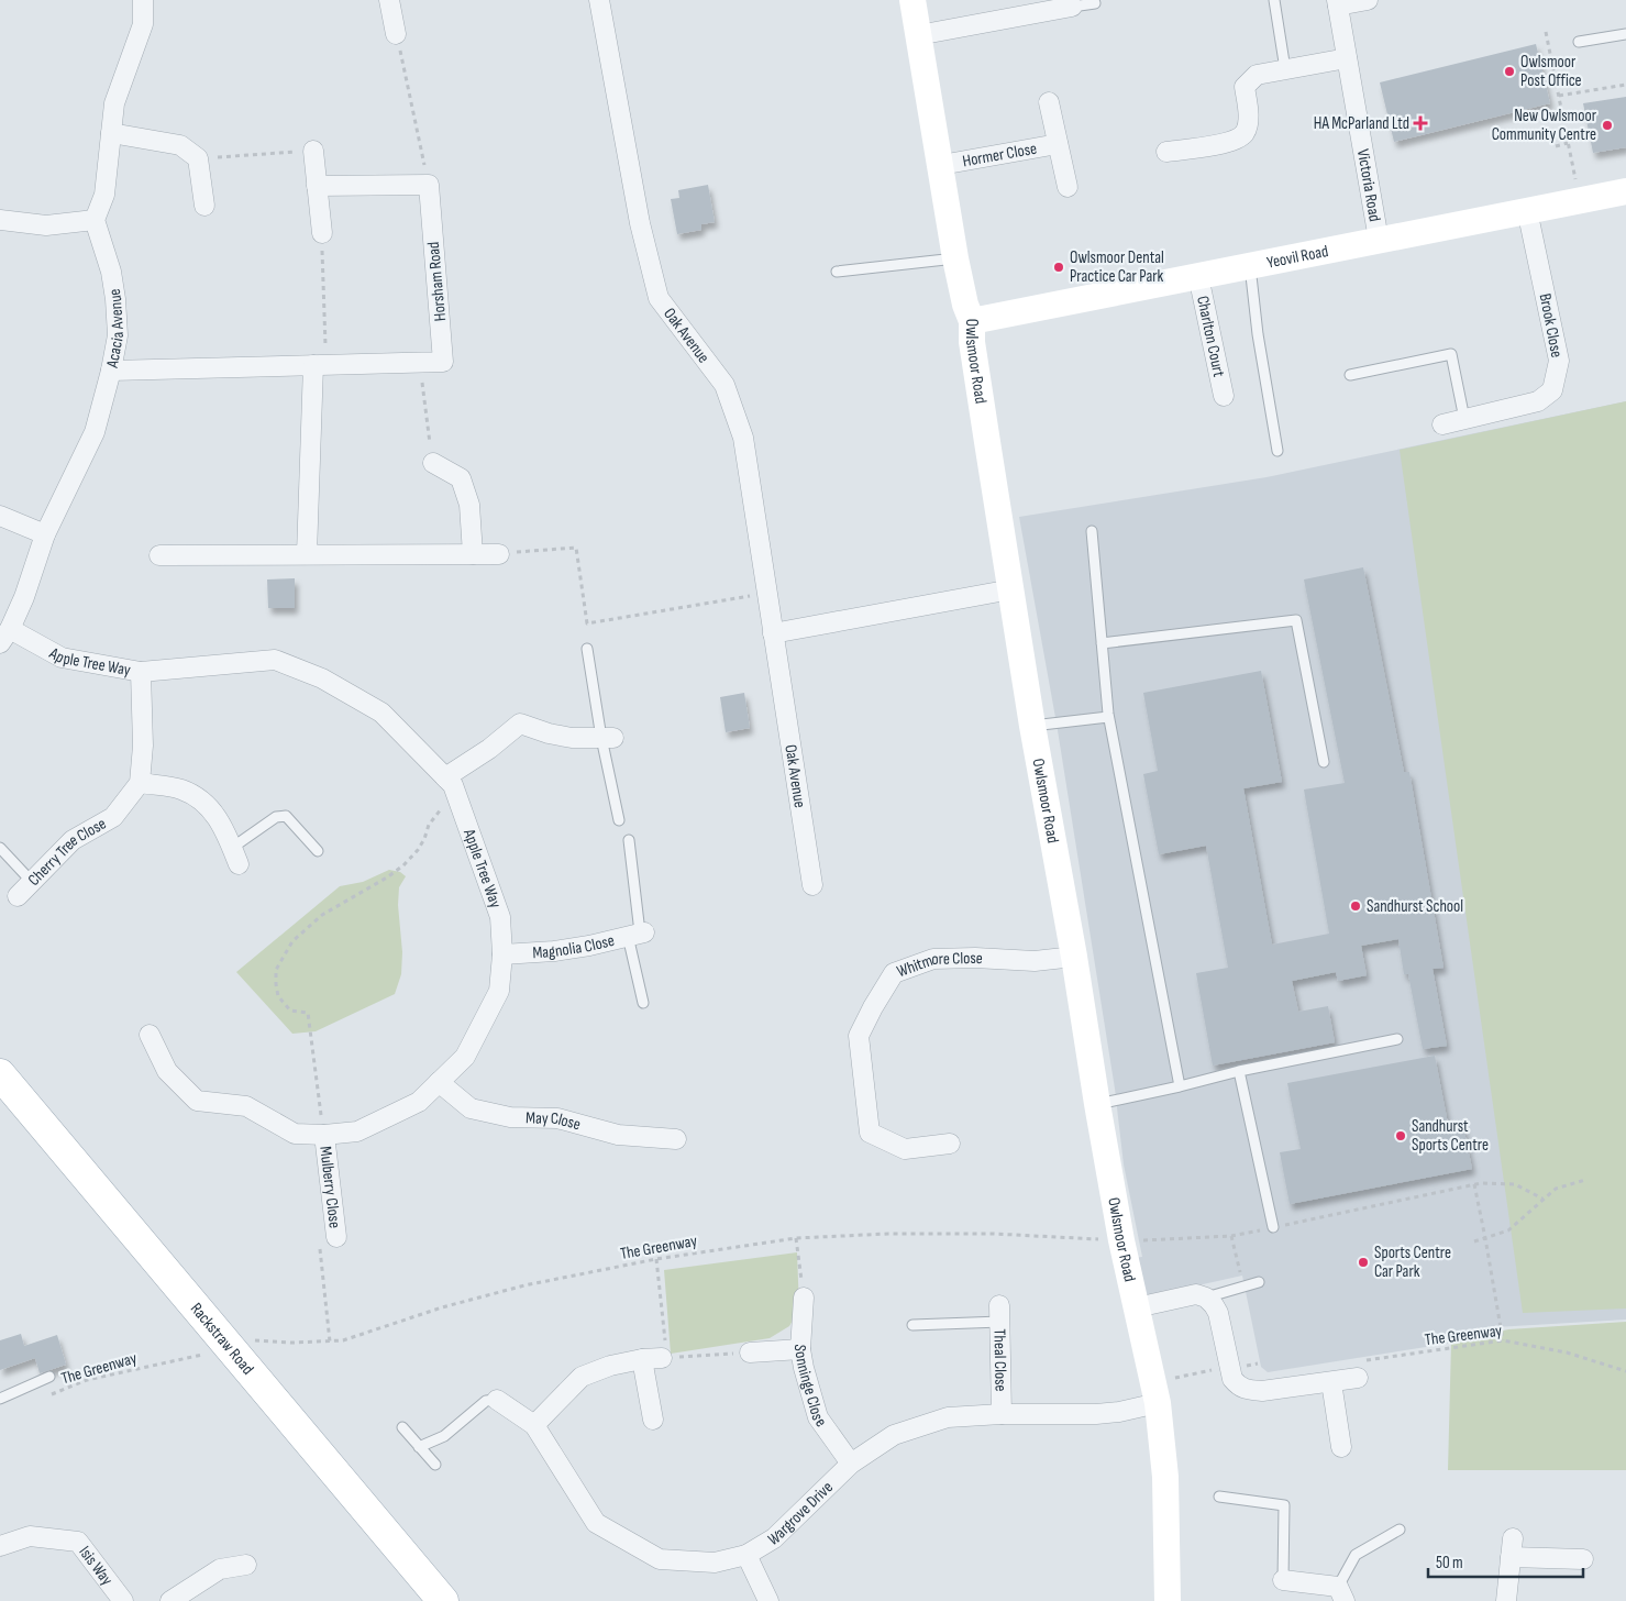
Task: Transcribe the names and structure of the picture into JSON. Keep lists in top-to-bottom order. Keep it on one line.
{"streets":{"main road":["Rackstraw Road"],"street":["Hormer Close","Victoria Road","Yeovil Road","Horsham Road","Brook Close","Acacia Avenue","Oak Avenue","Charlton Court","Owlsmoor Road","Apple Tree Way","Cherry Tree Close","Magnolia Close","Whitmore Close","May Close","Mulberry Close","Theal Close","Sonninge Close","Wargrove Drive","Isis Way"],"path":["The Greenway"]},"crossings":[["Hormer Close","Owlsmoor Road"],["Victoria Road","Yeovil Road"],["Yeovil Road","Brook Close"],["Yeovil Road","Charlton Court"],["Yeovil Road","Owlsmoor Road"],["Horsham Road","Acacia Avenue"],["Acacia Avenue","Apple Tree Way"],["Owlsmoor Road","Whitmore Close"],["Owlsmoor Road","Wargrove Drive"],["Apple Tree Way","Magnolia Close"],["Apple Tree Way","May Close"],["Apple Tree Way","Mulberry Close"],["Theal Close","Wargrove Drive"],["Sonninge Close","Wargrove Drive"]],"places":{"other":["Owlsmoor Post Office","New Owlsmoor Community Centre","Owlsmoor Dental Practice Car Park","Sandhurst School","Sandhurst Sports Centre","Sports Centre Car Park"],"health":["HA McParland Ltd"]},"scale_bar":"50 m"}
